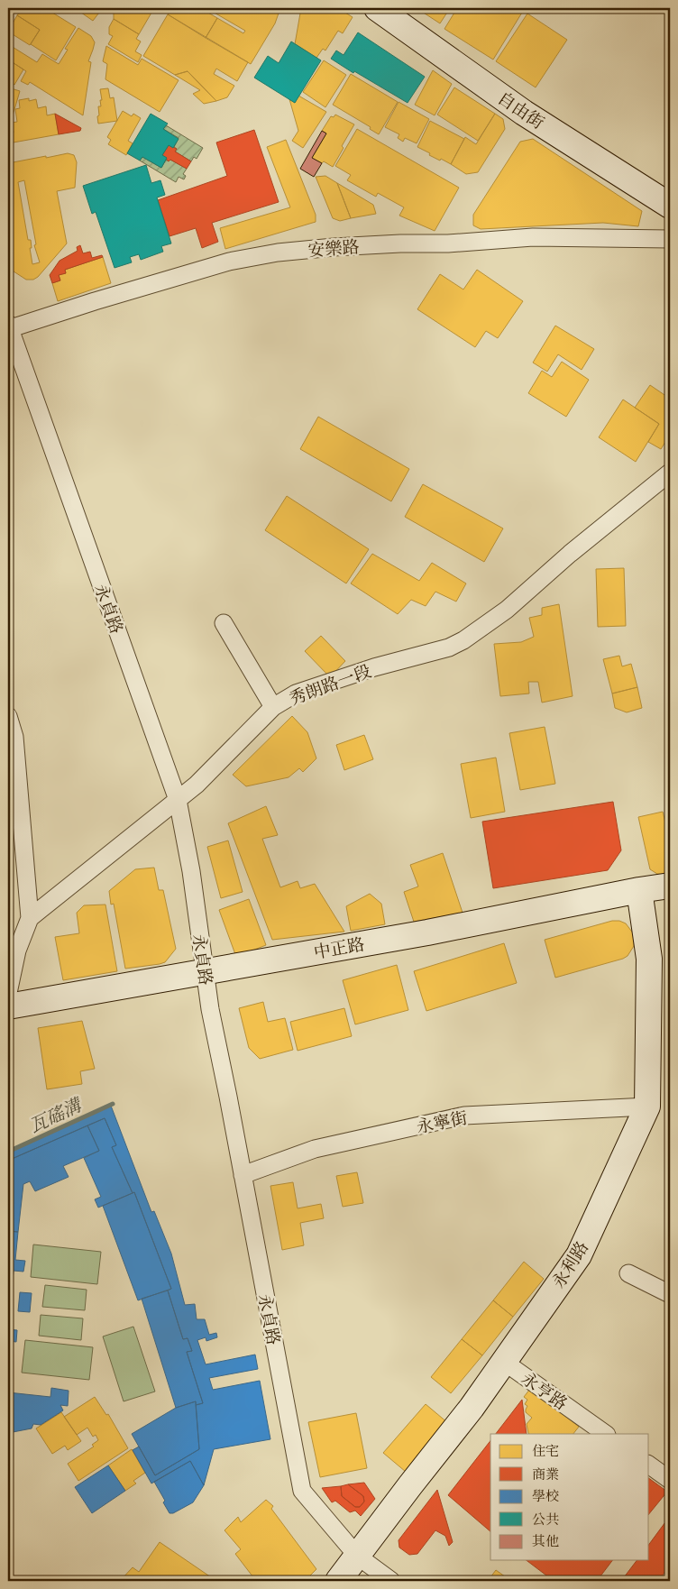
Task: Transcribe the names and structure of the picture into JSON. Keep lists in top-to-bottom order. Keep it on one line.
{"streets":{"street":["自由街","安樂路","永貞路","秀朗路一段","中正路","永寧街","永利路","永亨路"]},"crossings":[["安樂路","永貞路"],["永貞路","秀朗路一段"],["永貞路","中正路"],["永貞路","永寧街"],["永貞路","永利路"],["中正路","永利路"],["永寧街","永利路"],["永利路","永亨路"]],"water":["瓦磘溝"],"legend":["住宅","商業","學校","公共","其他"]}
